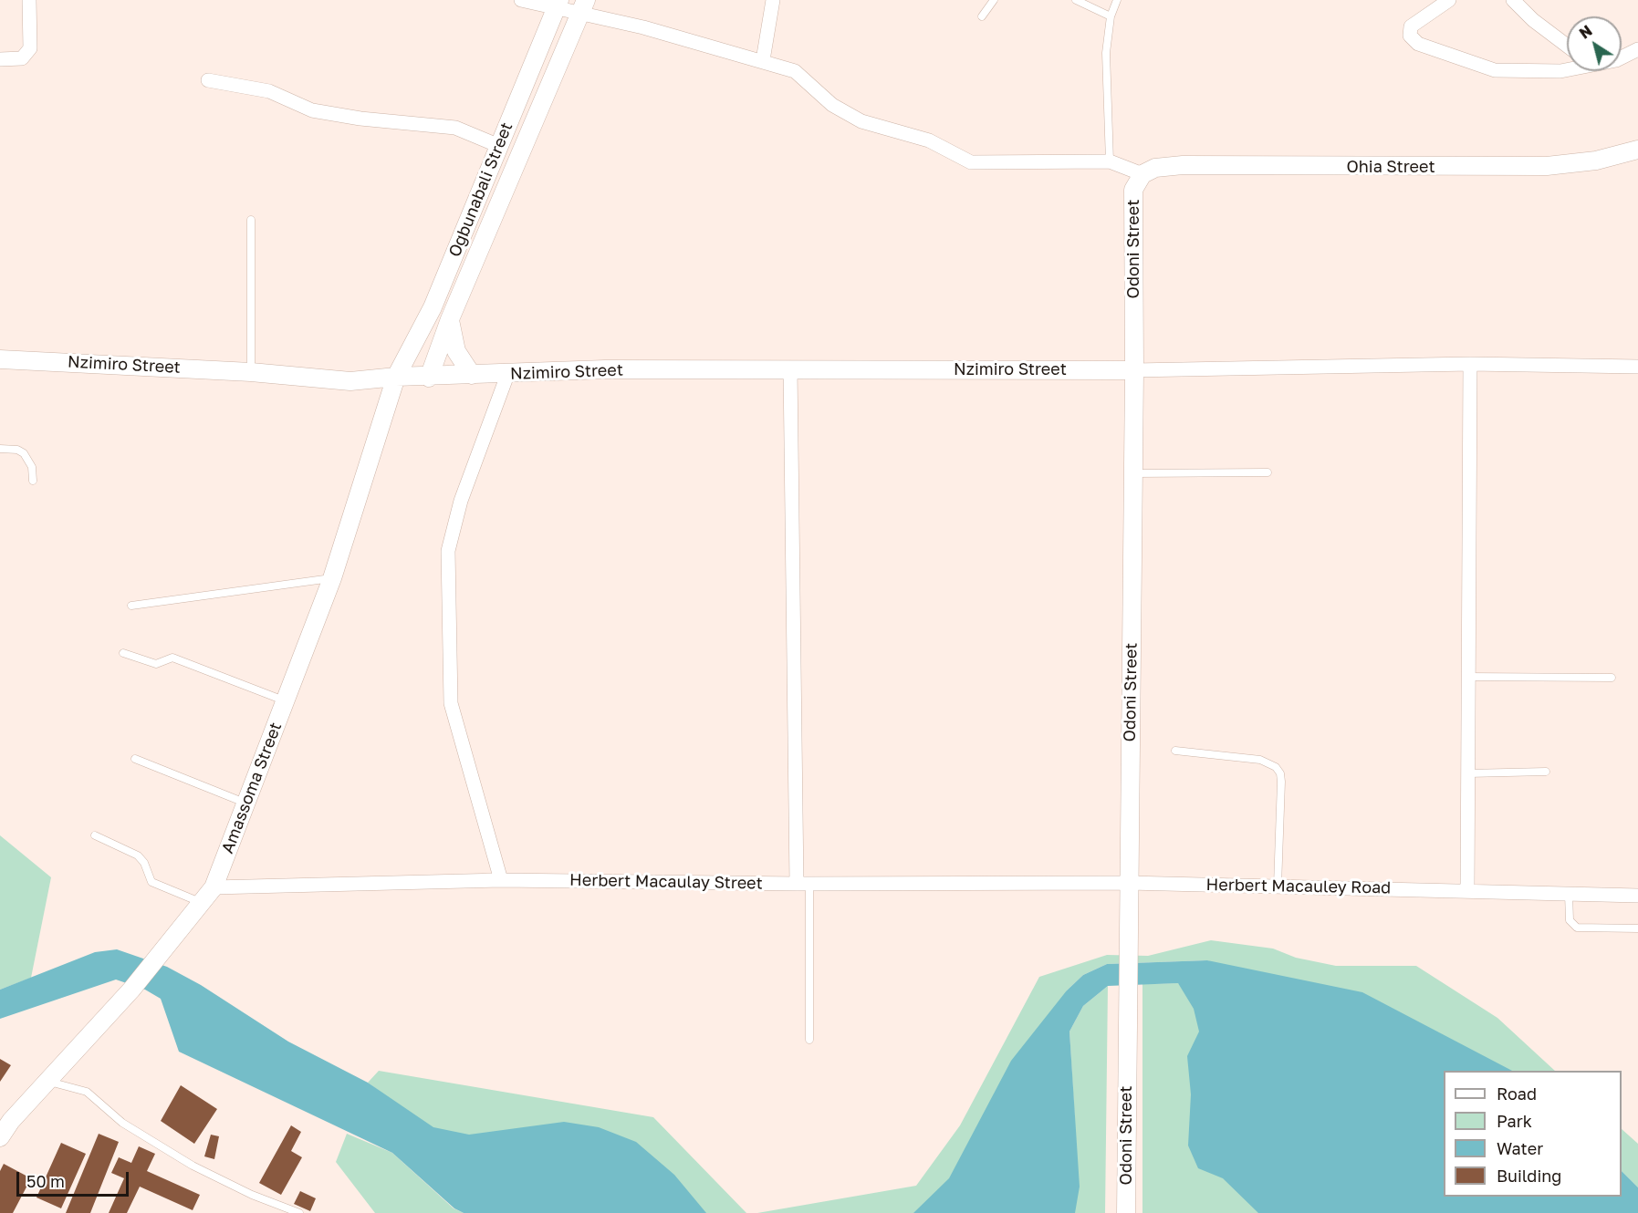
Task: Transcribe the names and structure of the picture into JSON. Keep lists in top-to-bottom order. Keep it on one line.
{"streets":{"street":["Ohia Street","Ogbunabali Street","Odoni Street","Nzimiro Street","Amassoma Street","Herbert Macaulay Street","Herbert Macauley Road"]},"crossings":[["Ohia Street","Odoni Street"],["Ogbunabali Street","Nzimiro Street"],["Ogbunabali Street","Amassoma Street"],["Odoni Street","Nzimiro Street"],["Odoni Street","Herbert Macaulay Street"],["Odoni Street","Herbert Macauley Road"],["Nzimiro Street","Amassoma Street"],["Amassoma Street","Herbert Macaulay Street"],["Herbert Macaulay Street","Herbert Macauley Road"]],"legend":["Road","Park","Water","Building"],"scale_bar":"50 m","north":"top left"}
